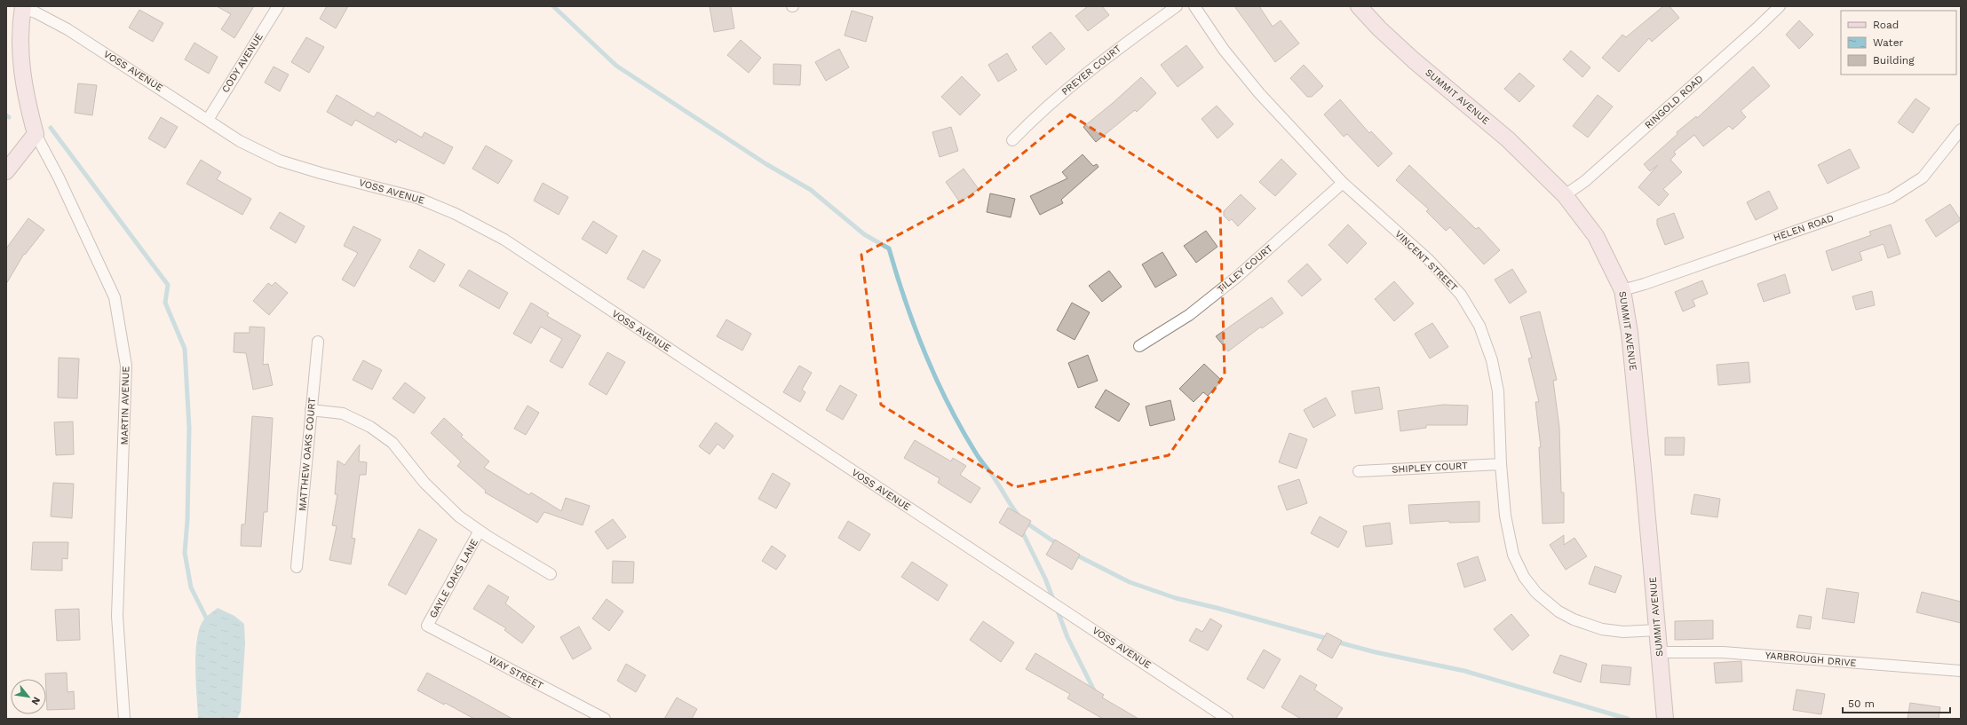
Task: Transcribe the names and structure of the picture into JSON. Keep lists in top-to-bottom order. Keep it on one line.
{"streets":{"main road":["SUMMIT AVENUE","MARTIN AVENUE"],"street":["CODY AVENUE","PREYER COURT","VOSS AVENUE","RINGOLD ROAD","HELEN ROAD","VINCENT STREET","TILLEY COURT","MATTHEW OAKS COURT","SHIPLEY COURT","GAYLE OAKS LANE","YARBROUGH DRIVE","WAY STREET"]},"crossings":[["CODY AVENUE","VOSS AVENUE"],["VOSS AVENUE","MARTIN AVENUE"],["SUMMIT AVENUE","RINGOLD ROAD"],["SUMMIT AVENUE","HELEN ROAD"],["SUMMIT AVENUE","VINCENT STREET"],["SUMMIT AVENUE","YARBROUGH DRIVE"],["VINCENT STREET","TILLEY COURT"],["VINCENT STREET","SHIPLEY COURT"],["GAYLE OAKS LANE","WAY STREET"]],"legend":["Road","Water","Building"],"scale_bar":"50 m","north":"bottom right"}
